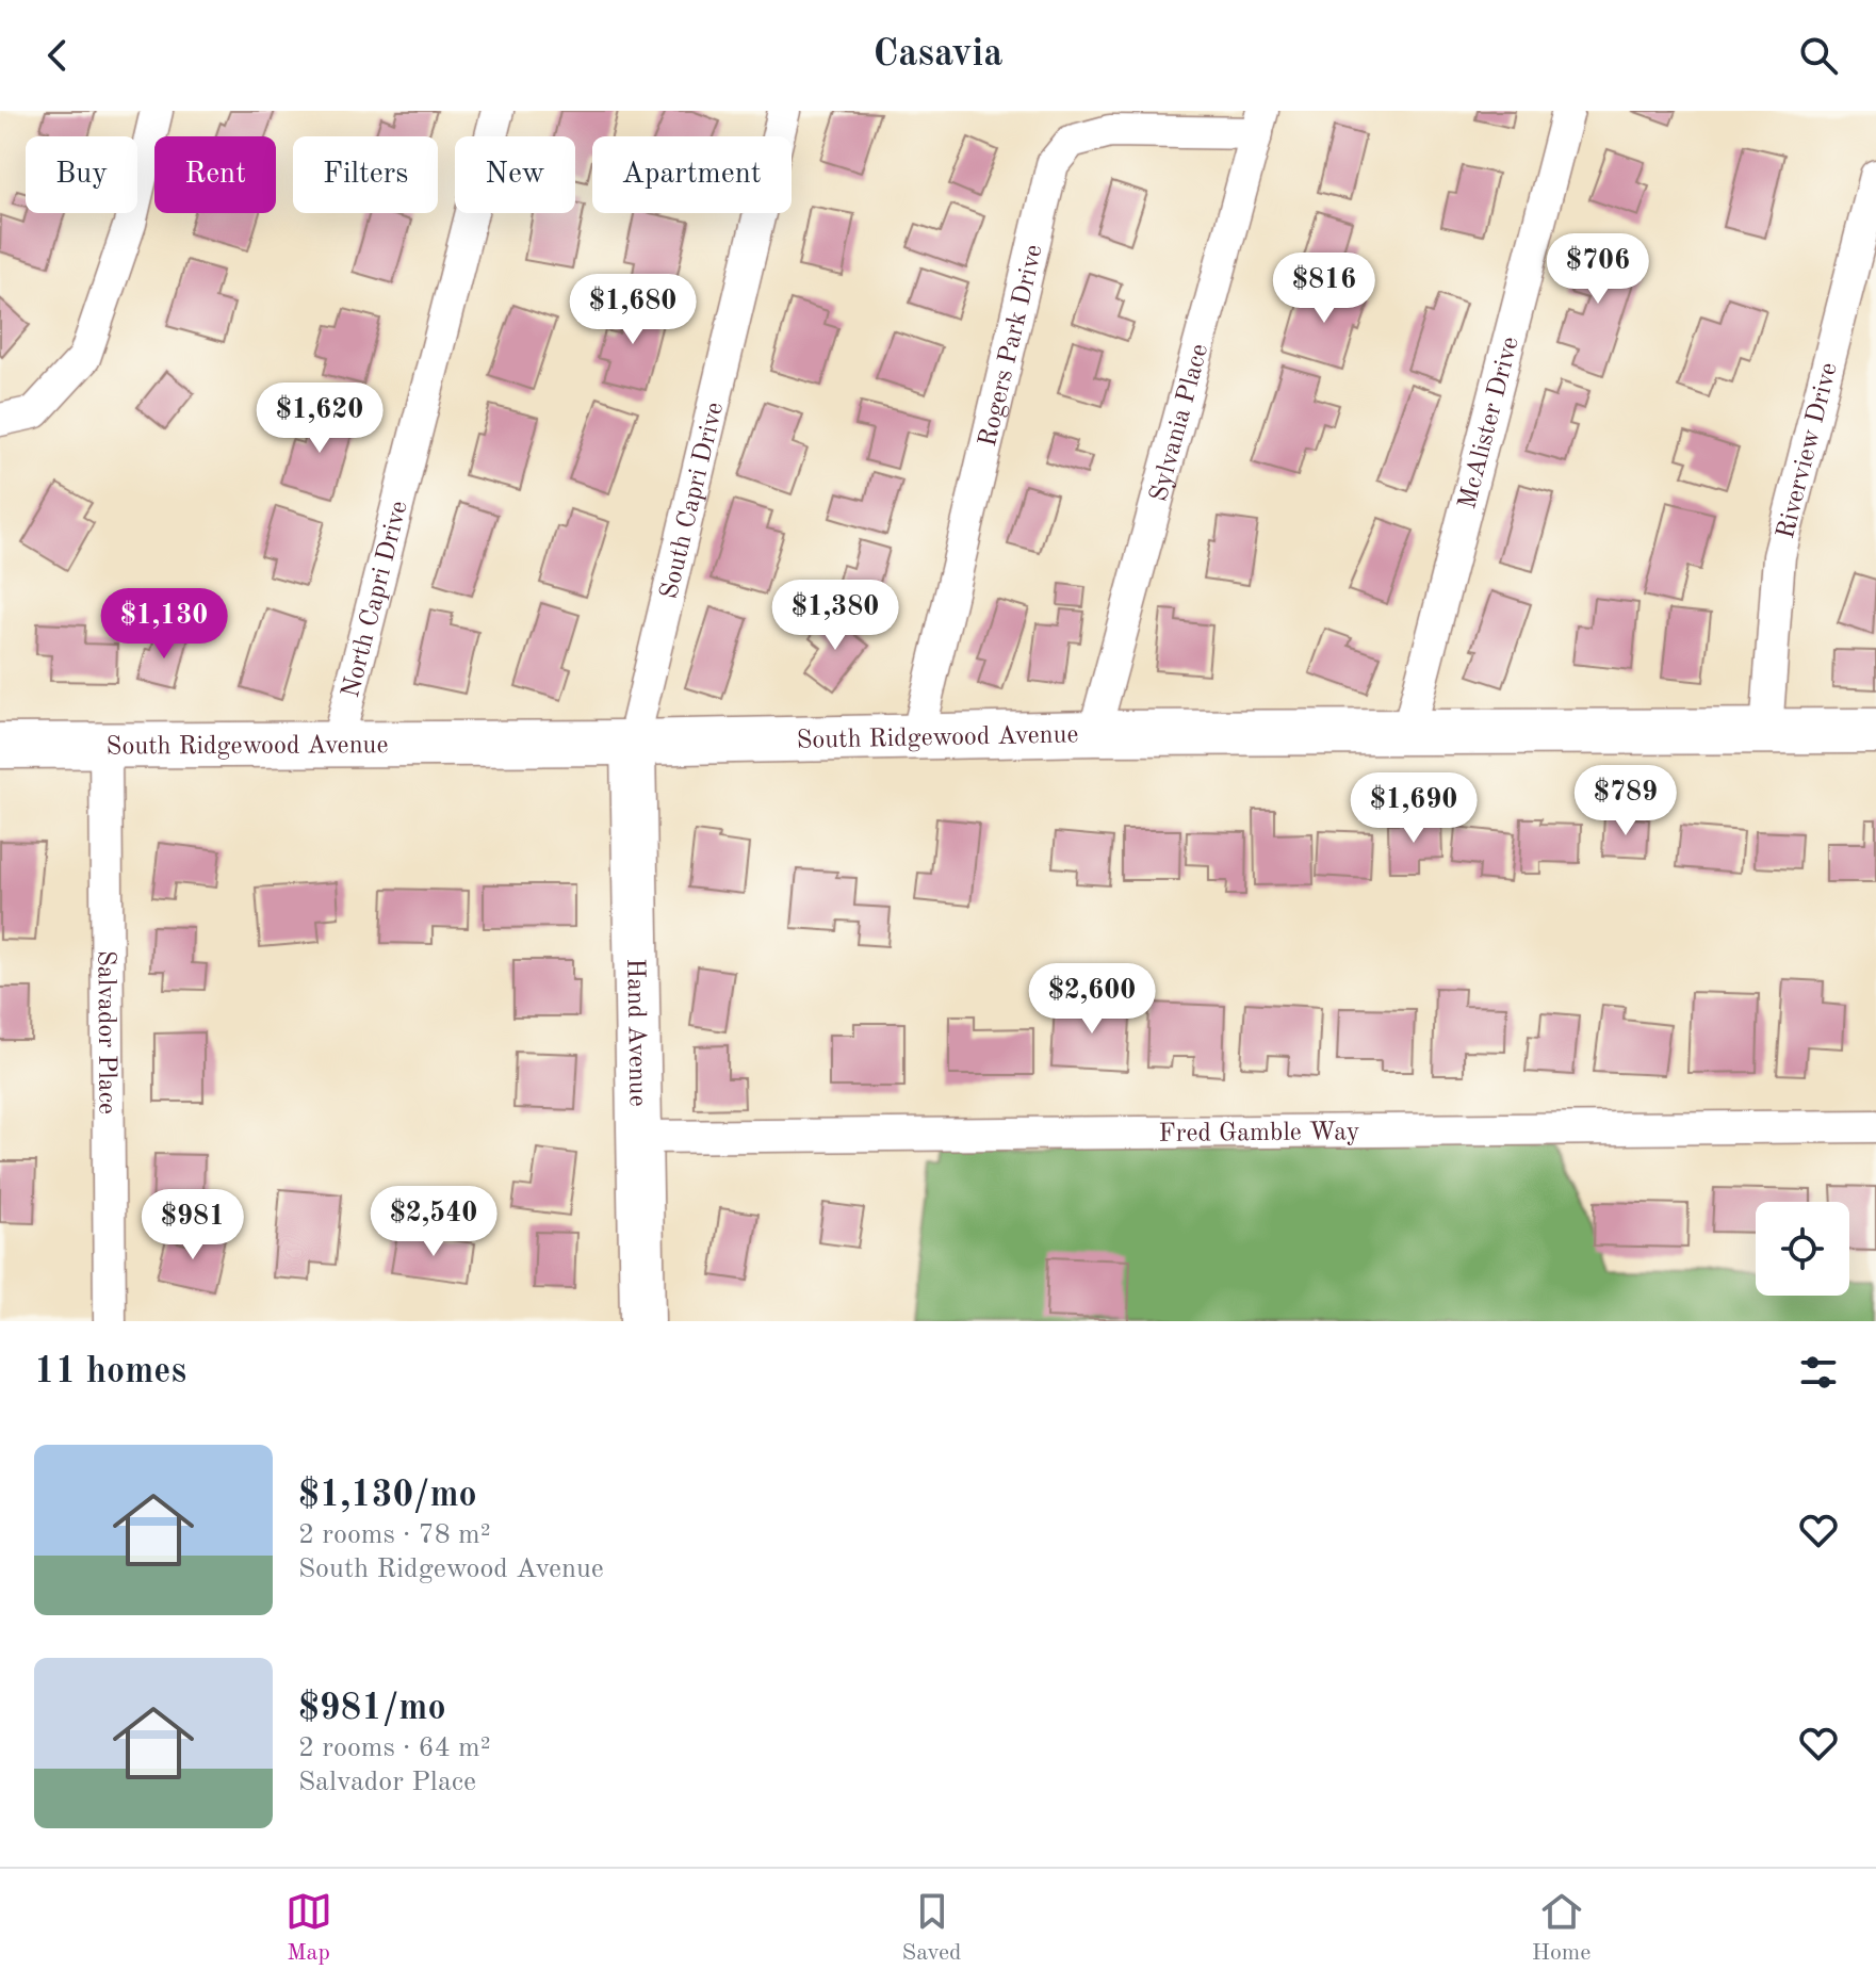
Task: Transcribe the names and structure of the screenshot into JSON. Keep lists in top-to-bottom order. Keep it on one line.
{"streets":{"street":["Rogers Park Drive","Sylvania Place","McAlister Drive","Riverview Drive","South Capri Drive","North Capri Drive","South Ridgewood Avenue","Hand Avenue","Salvador Place","Fred Gamble Way"]},"crossings":[["Rogers Park Drive","Sylvania Place"],["Rogers Park Drive","South Ridgewood Avenue"],["Sylvania Place","South Ridgewood Avenue"],["McAlister Drive","South Ridgewood Avenue"],["Riverview Drive","South Ridgewood Avenue"],["South Capri Drive","South Ridgewood Avenue"],["South Capri Drive","Hand Avenue"],["North Capri Drive","South Ridgewood Avenue"],["South Ridgewood Avenue","Hand Avenue"],["South Ridgewood Avenue","Salvador Place"],["Hand Avenue","Fred Gamble Way"]],"page":{"header":"Casavia","chip":["Buy","Rent","Filters","New","Apartment"],"price":["$706","$816","$1,680","$1,620","$1,380","$1,130","$789","$1,690","$2,600","$2,540","$981"],"heading":"11 homes","list":[{"name":"$1,130/mo","note":"2 rooms · 78 m² · South Ridgewood Avenue"},{"name":"$981/mo","note":"2 rooms · 64 m² · Salvador Place"}],"tabs":["Map","Saved","Home"]}}
